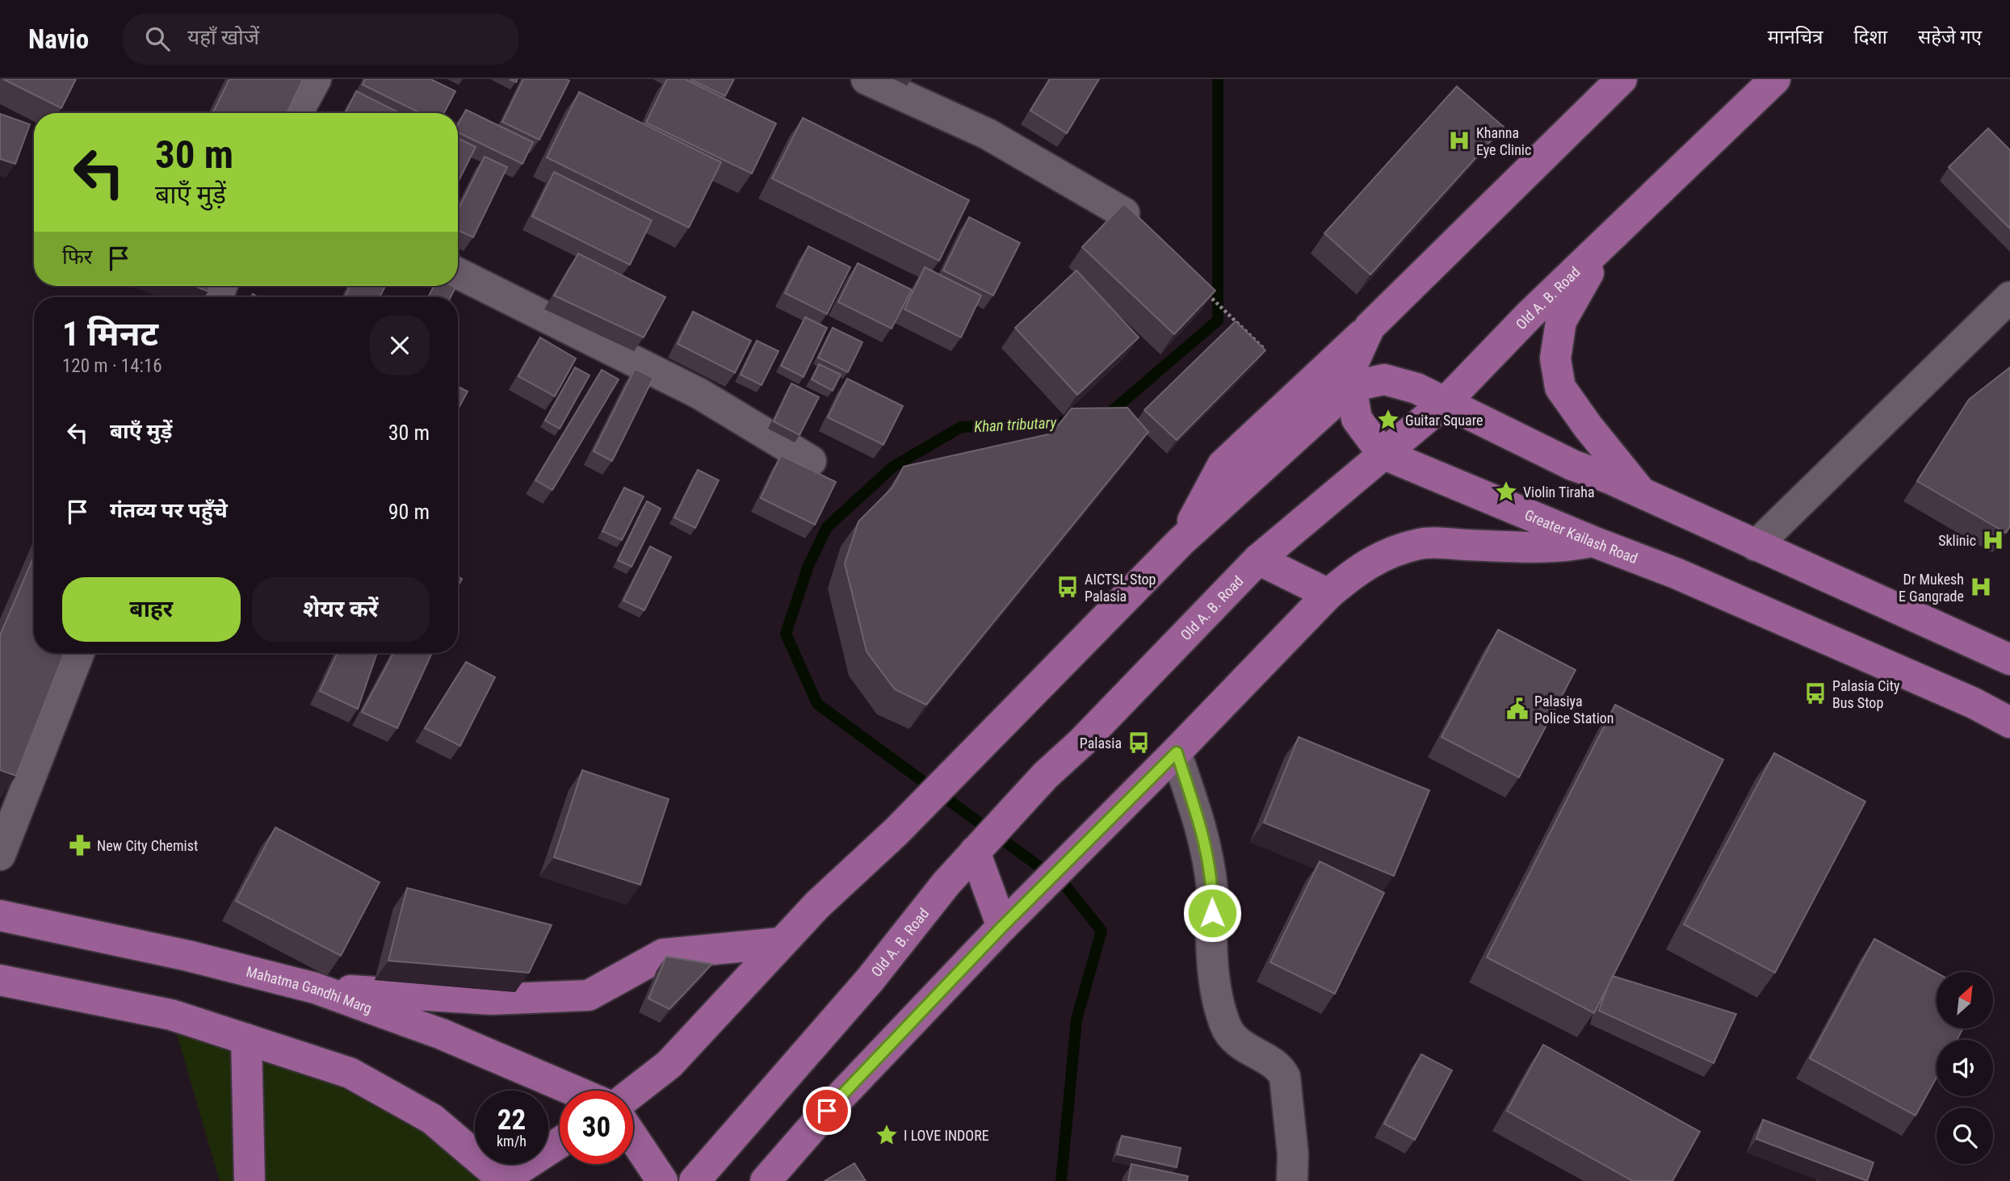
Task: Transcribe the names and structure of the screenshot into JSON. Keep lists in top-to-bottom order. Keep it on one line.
{"streets":{"main road":["Old A. B. Road","Greater Kailash Road","Mahatma Gandhi Marg"]},"crossings":[["Old A. B. Road","Greater Kailash Road"]],"water":["Khan tributary"],"places":{"hospital":["Khanna Eye Clinic","Sklinic","Dr Mukesh E Gangrade"],"place":["Guitar Square","Violin Tiraha","I LOVE INDORE"],"bus stop":["AICTSL Stop Palasia","Palasia City Bus Stop","Palasia"],"public building":["Palasiya Police Station"],"pharmacy":["New City Chemist"]},"north":"top right","page":{"header":"Navio","search":"यहाँ खोजें","nav":["मानचित्र","दिशा","सहेजे गए"],"turn":["30 m","बाएँ मुड़ें"],"then":"फिर","heading":["1 मिनट","120 m · 14:16"],"list":[{"name":"बाएँ मुड़ें","value":"30 m"},{"name":"गंतव्य पर पहुँचे","value":"90 m"}],"buttons":["बाहर","शेयर करें"],"speed":"22 km/h","limit":"30"}}
